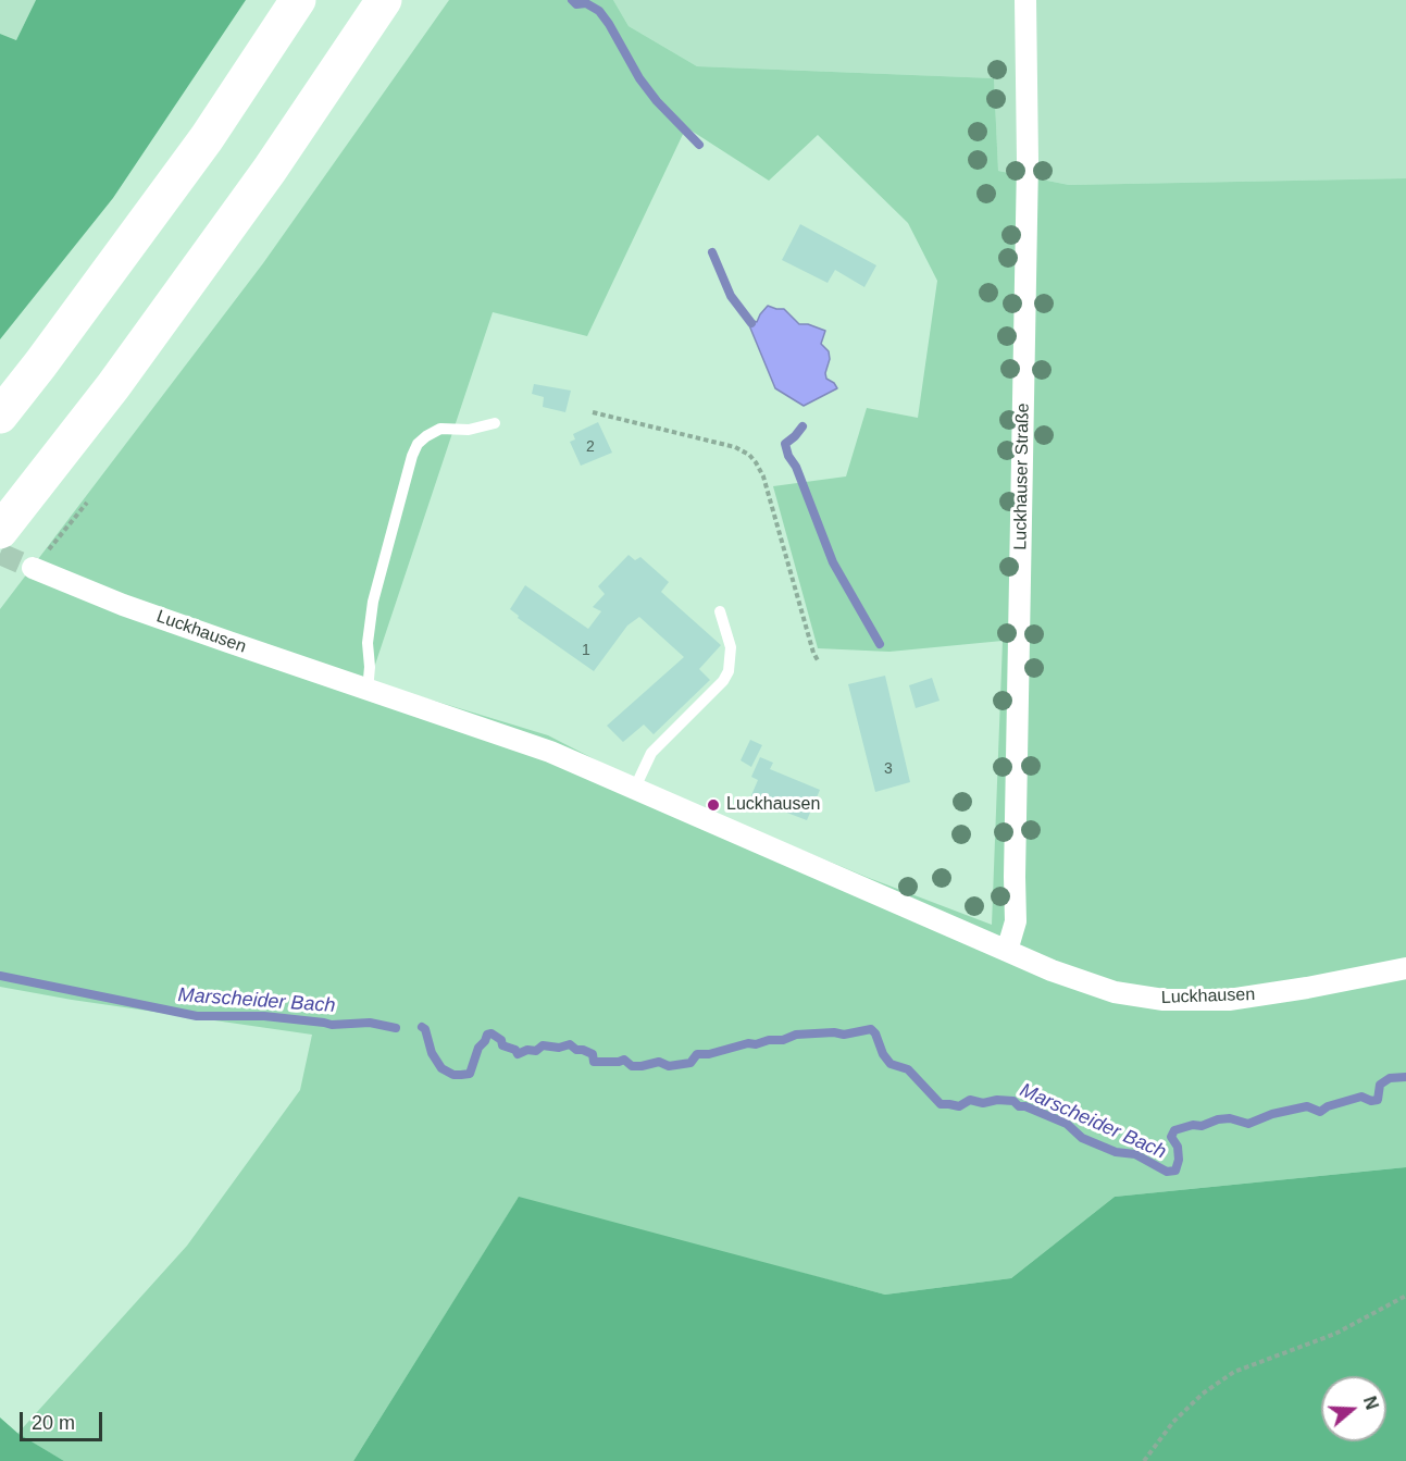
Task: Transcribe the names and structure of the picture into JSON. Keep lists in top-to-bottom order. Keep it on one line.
{"streets":{"street":["Luckhauser Straße","Luckhausen"]},"crossings":[["Luckhauser Straße","Luckhausen"]],"water":["Marscheider Bach"],"places":["Luckhausen"],"house_numbers":["2","1","3"],"scale_bar":"20 m","north":"right"}
